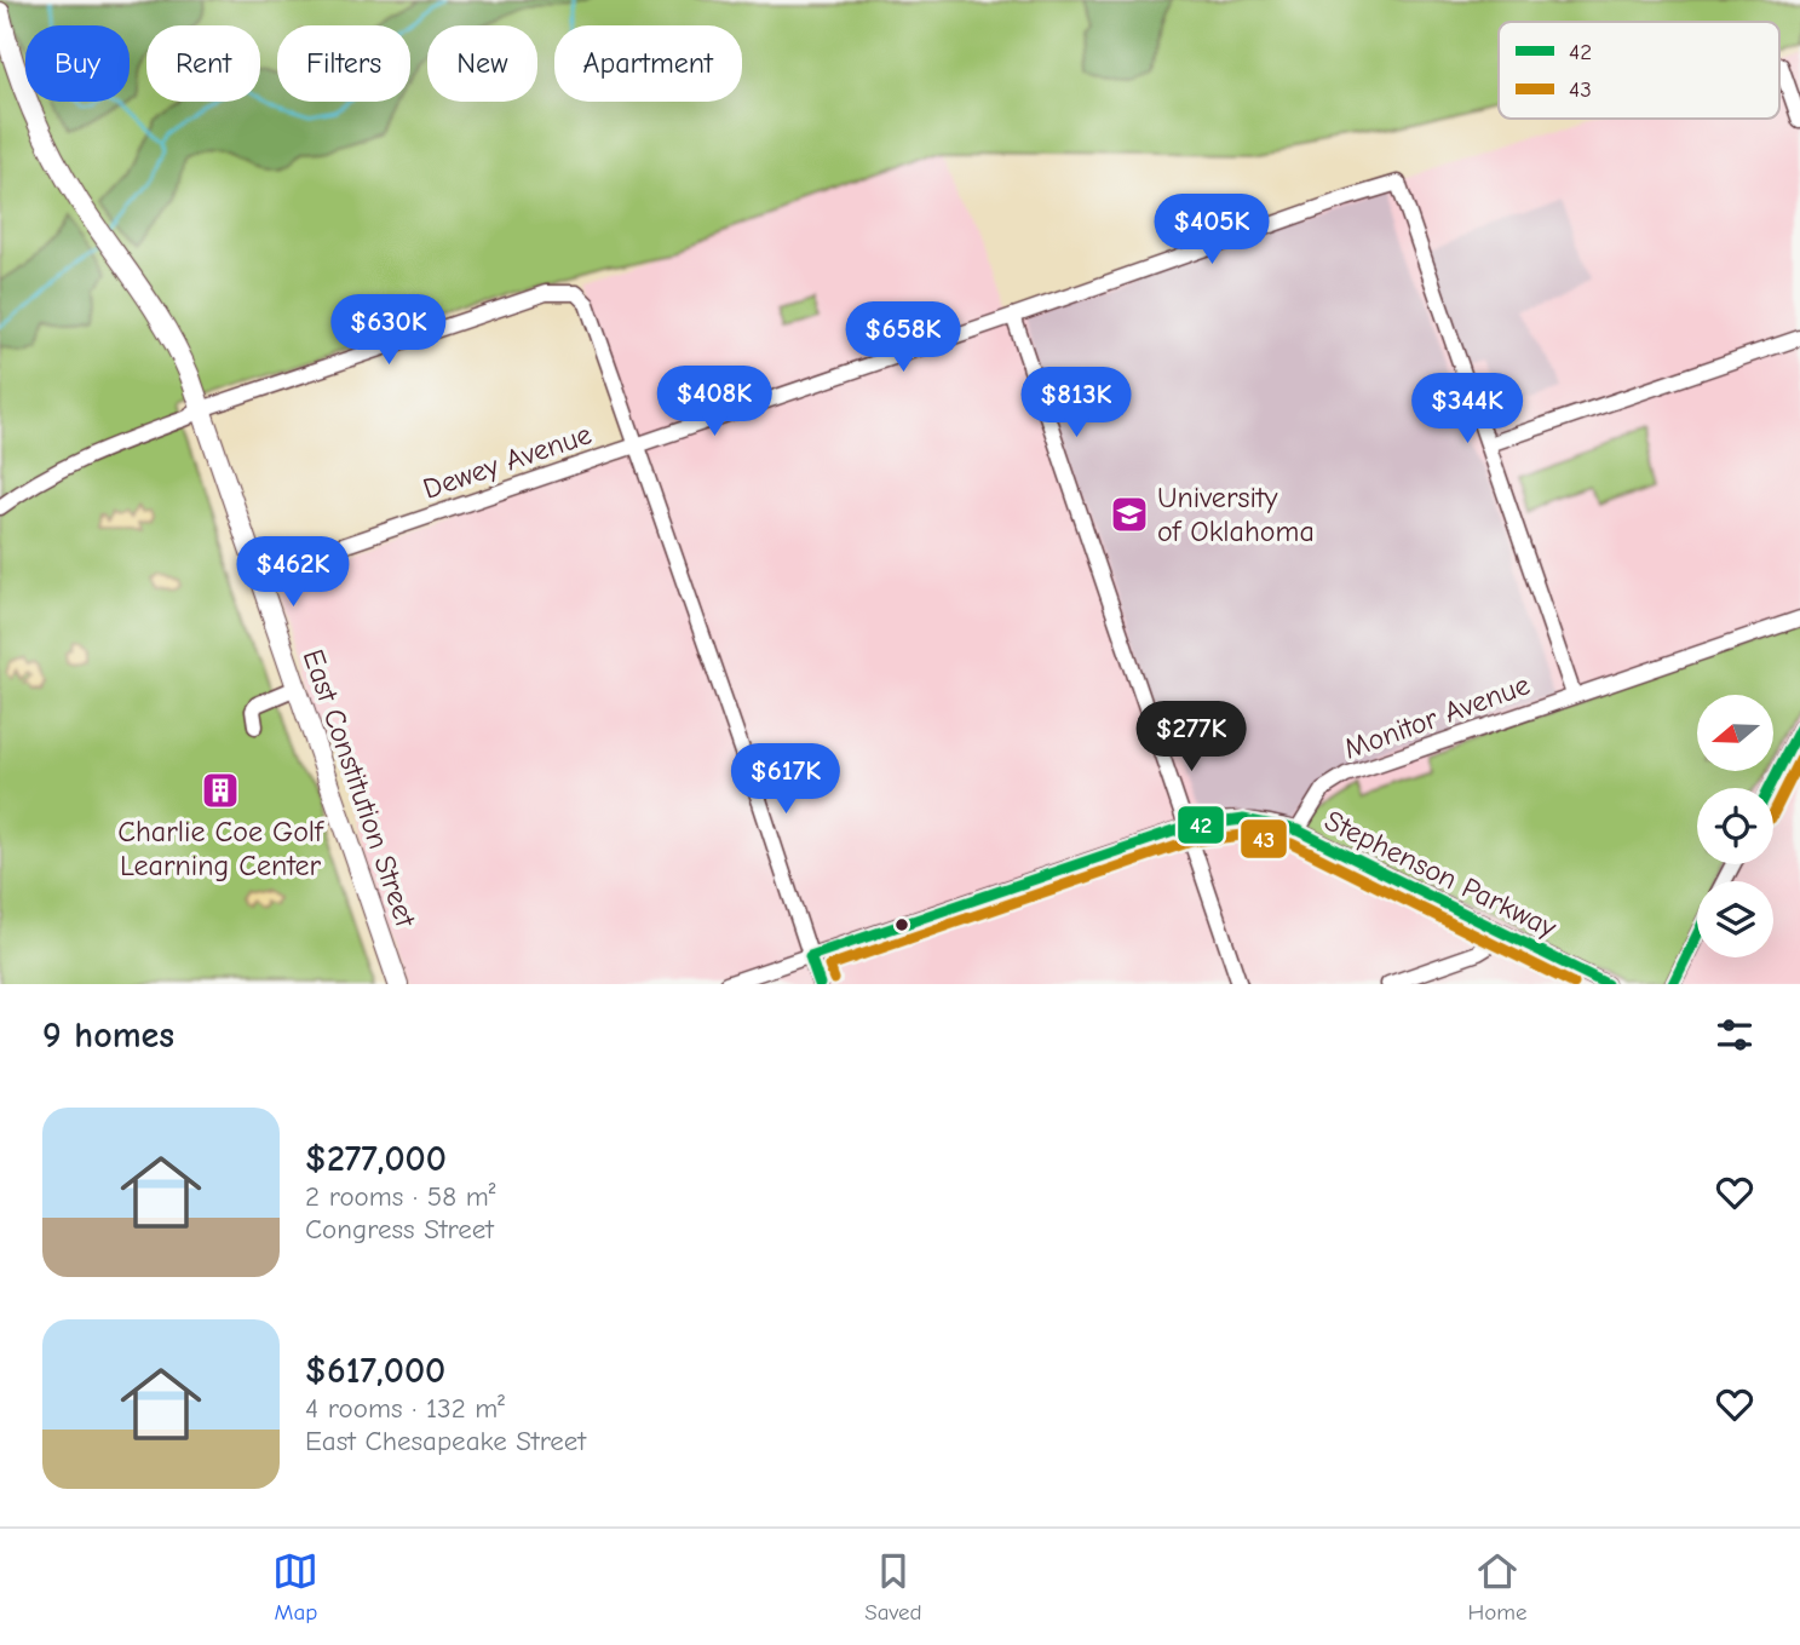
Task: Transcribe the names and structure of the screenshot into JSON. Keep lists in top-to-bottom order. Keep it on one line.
{"streets":{"main road":["East Constitution Street"],"street":["Dewey Avenue","Monitor Avenue","Stephenson Parkway"]},"crossings":[["Dewey Avenue","East Constitution Street"],["Monitor Avenue","Stephenson Parkway"]],"places":{"school or university":["University of Oklahoma"],"building":["Charlie Coe Golf Learning Center"]},"lines":["transit line 42","transit line 43"],"legend":["42","43"],"north":"left","page":{"chip":["Buy","Rent","Filters","New","Apartment"],"price":["$405K","$630K","$658K","$408K","$813K","$344K","$462K","$277K","$617K"],"heading":"9 homes","list":[{"name":"$277,000","note":"2 rooms · 58 m² · Congress Street"},{"name":"$617,000","note":"4 rooms · 132 m² · East Chesapeake Street"}],"tabs":["Map","Saved","Home"]}}
